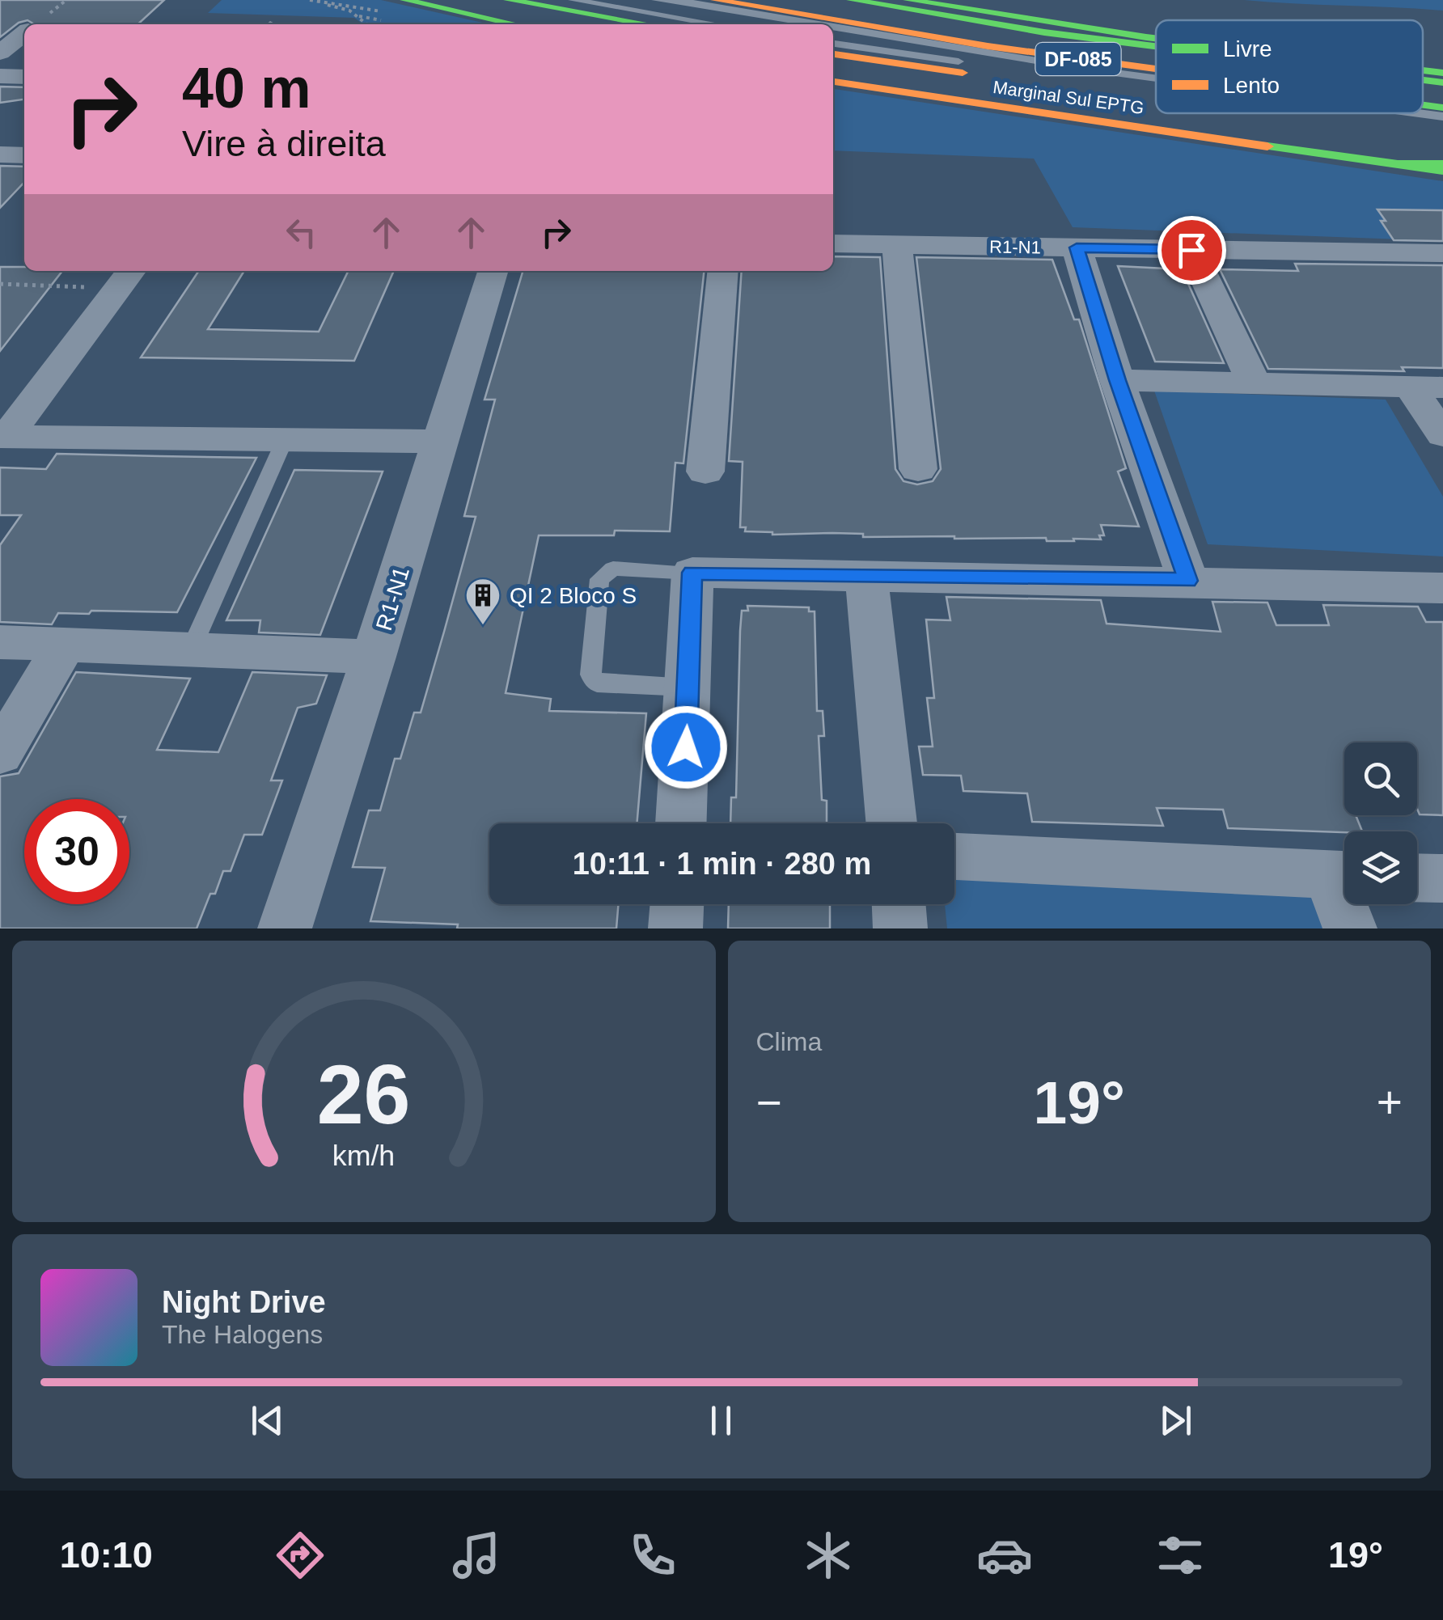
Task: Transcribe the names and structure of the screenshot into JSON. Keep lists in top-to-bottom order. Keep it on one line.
{"streets":{"main road":["DF-085","Marginal Sul EPTG"],"street":["R1-N1"]},"places":{"building":["QI 2 Bloco S"]},"legend":["Livre","Lento"],"page":{"turn":["40 m","Vire à direita"],"limit":"30","trip":"10:11 · 1 min · 280 m","tile":"Clima","heat":["−","19°","+"],"song":["Night Drive","The Halogens"],"tabs":["10:10","19°"],"gauge":["26","km/h"]}}
